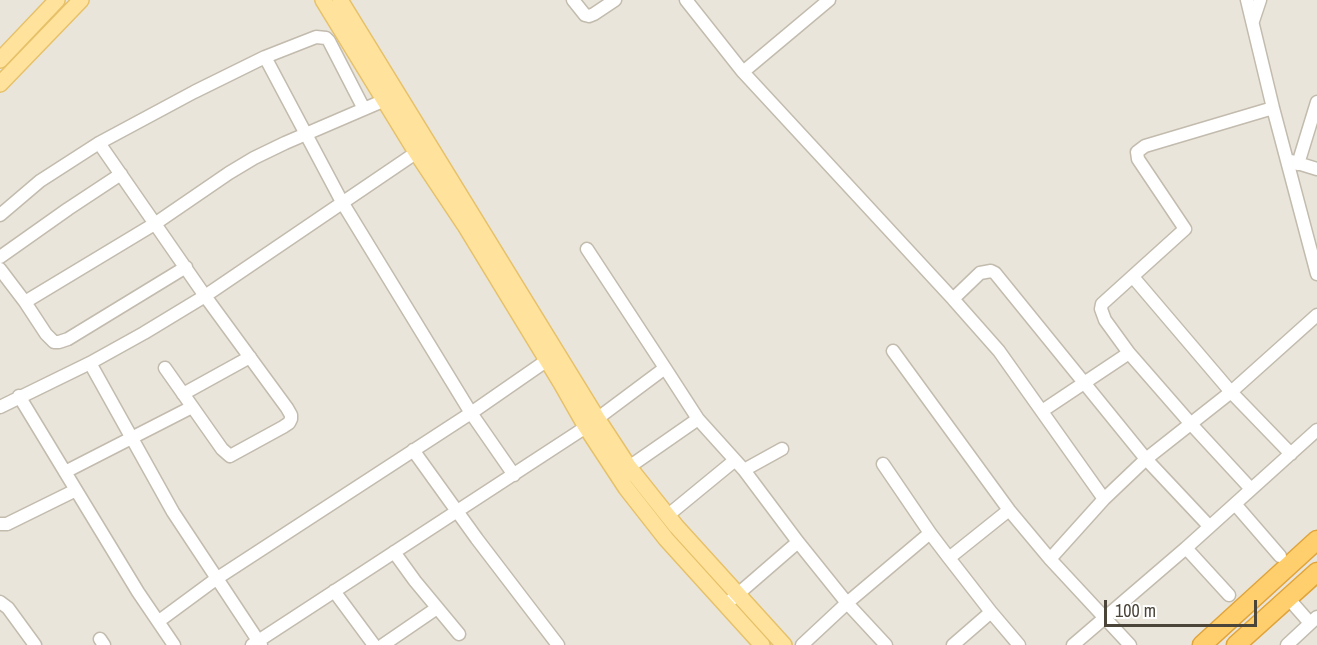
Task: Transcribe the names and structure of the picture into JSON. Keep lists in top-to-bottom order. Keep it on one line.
{"scale_bar":"100 m"}
